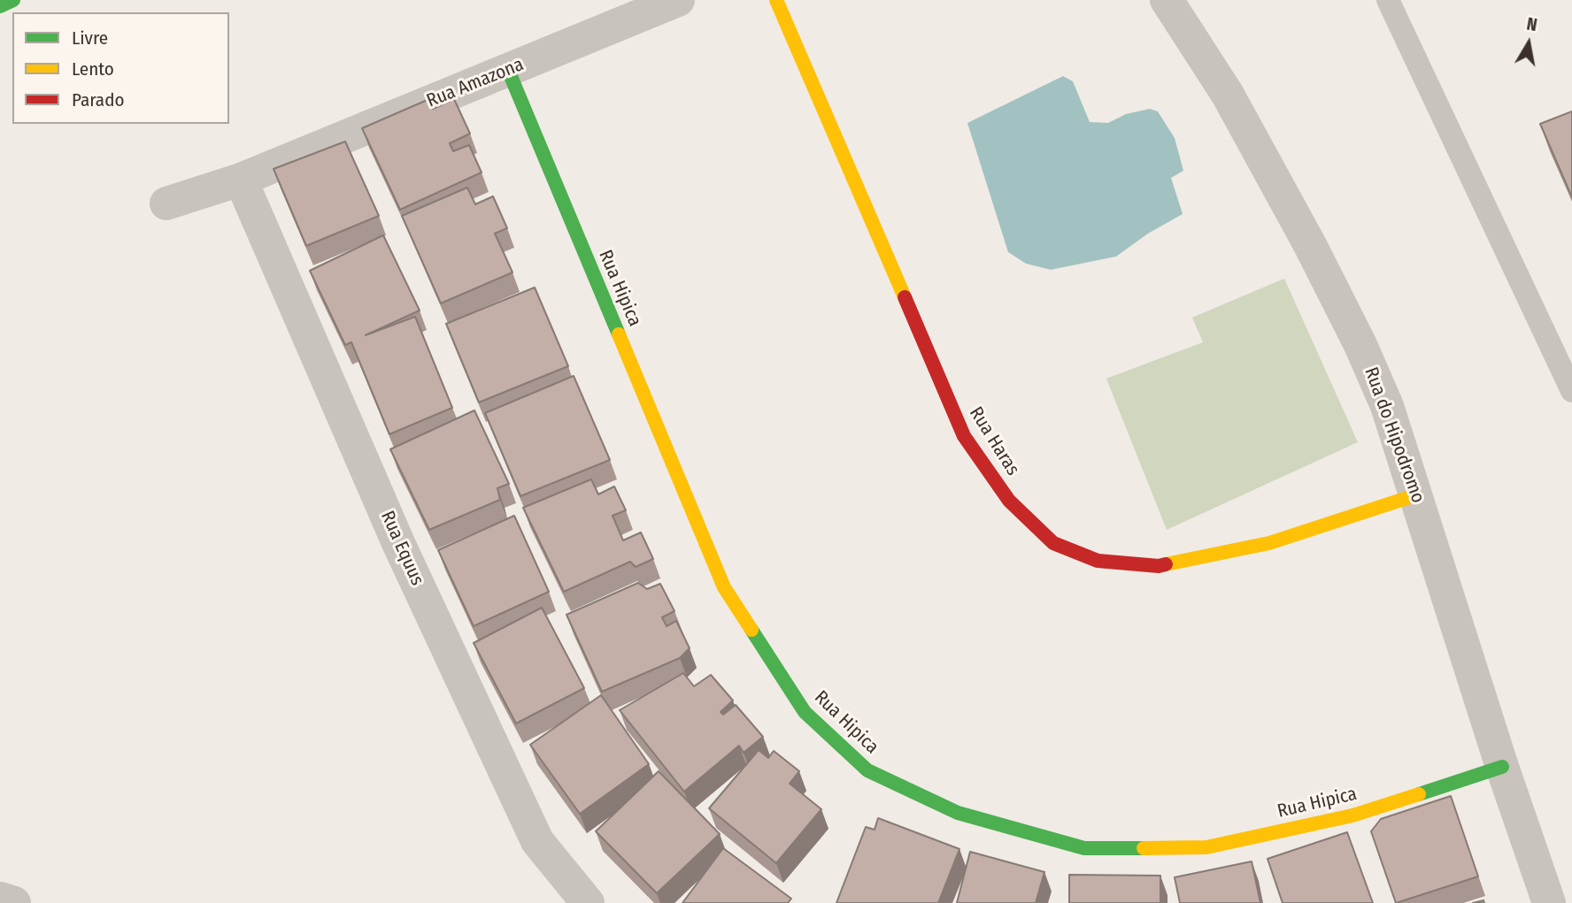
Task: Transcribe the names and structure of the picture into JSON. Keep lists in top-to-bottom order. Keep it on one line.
{"streets":{"street":["Rua Amazona","Rua Hipica","Rua do Hipodromo","Rua Haras","Rua Equus"]},"crossings":[["Rua Amazona","Rua Hipica"],["Rua Amazona","Rua Equus"],["Rua Hipica","Rua do Hipodromo"],["Rua do Hipodromo","Rua Haras"]],"legend":["Livre","Lento","Parado"],"north":"top"}
